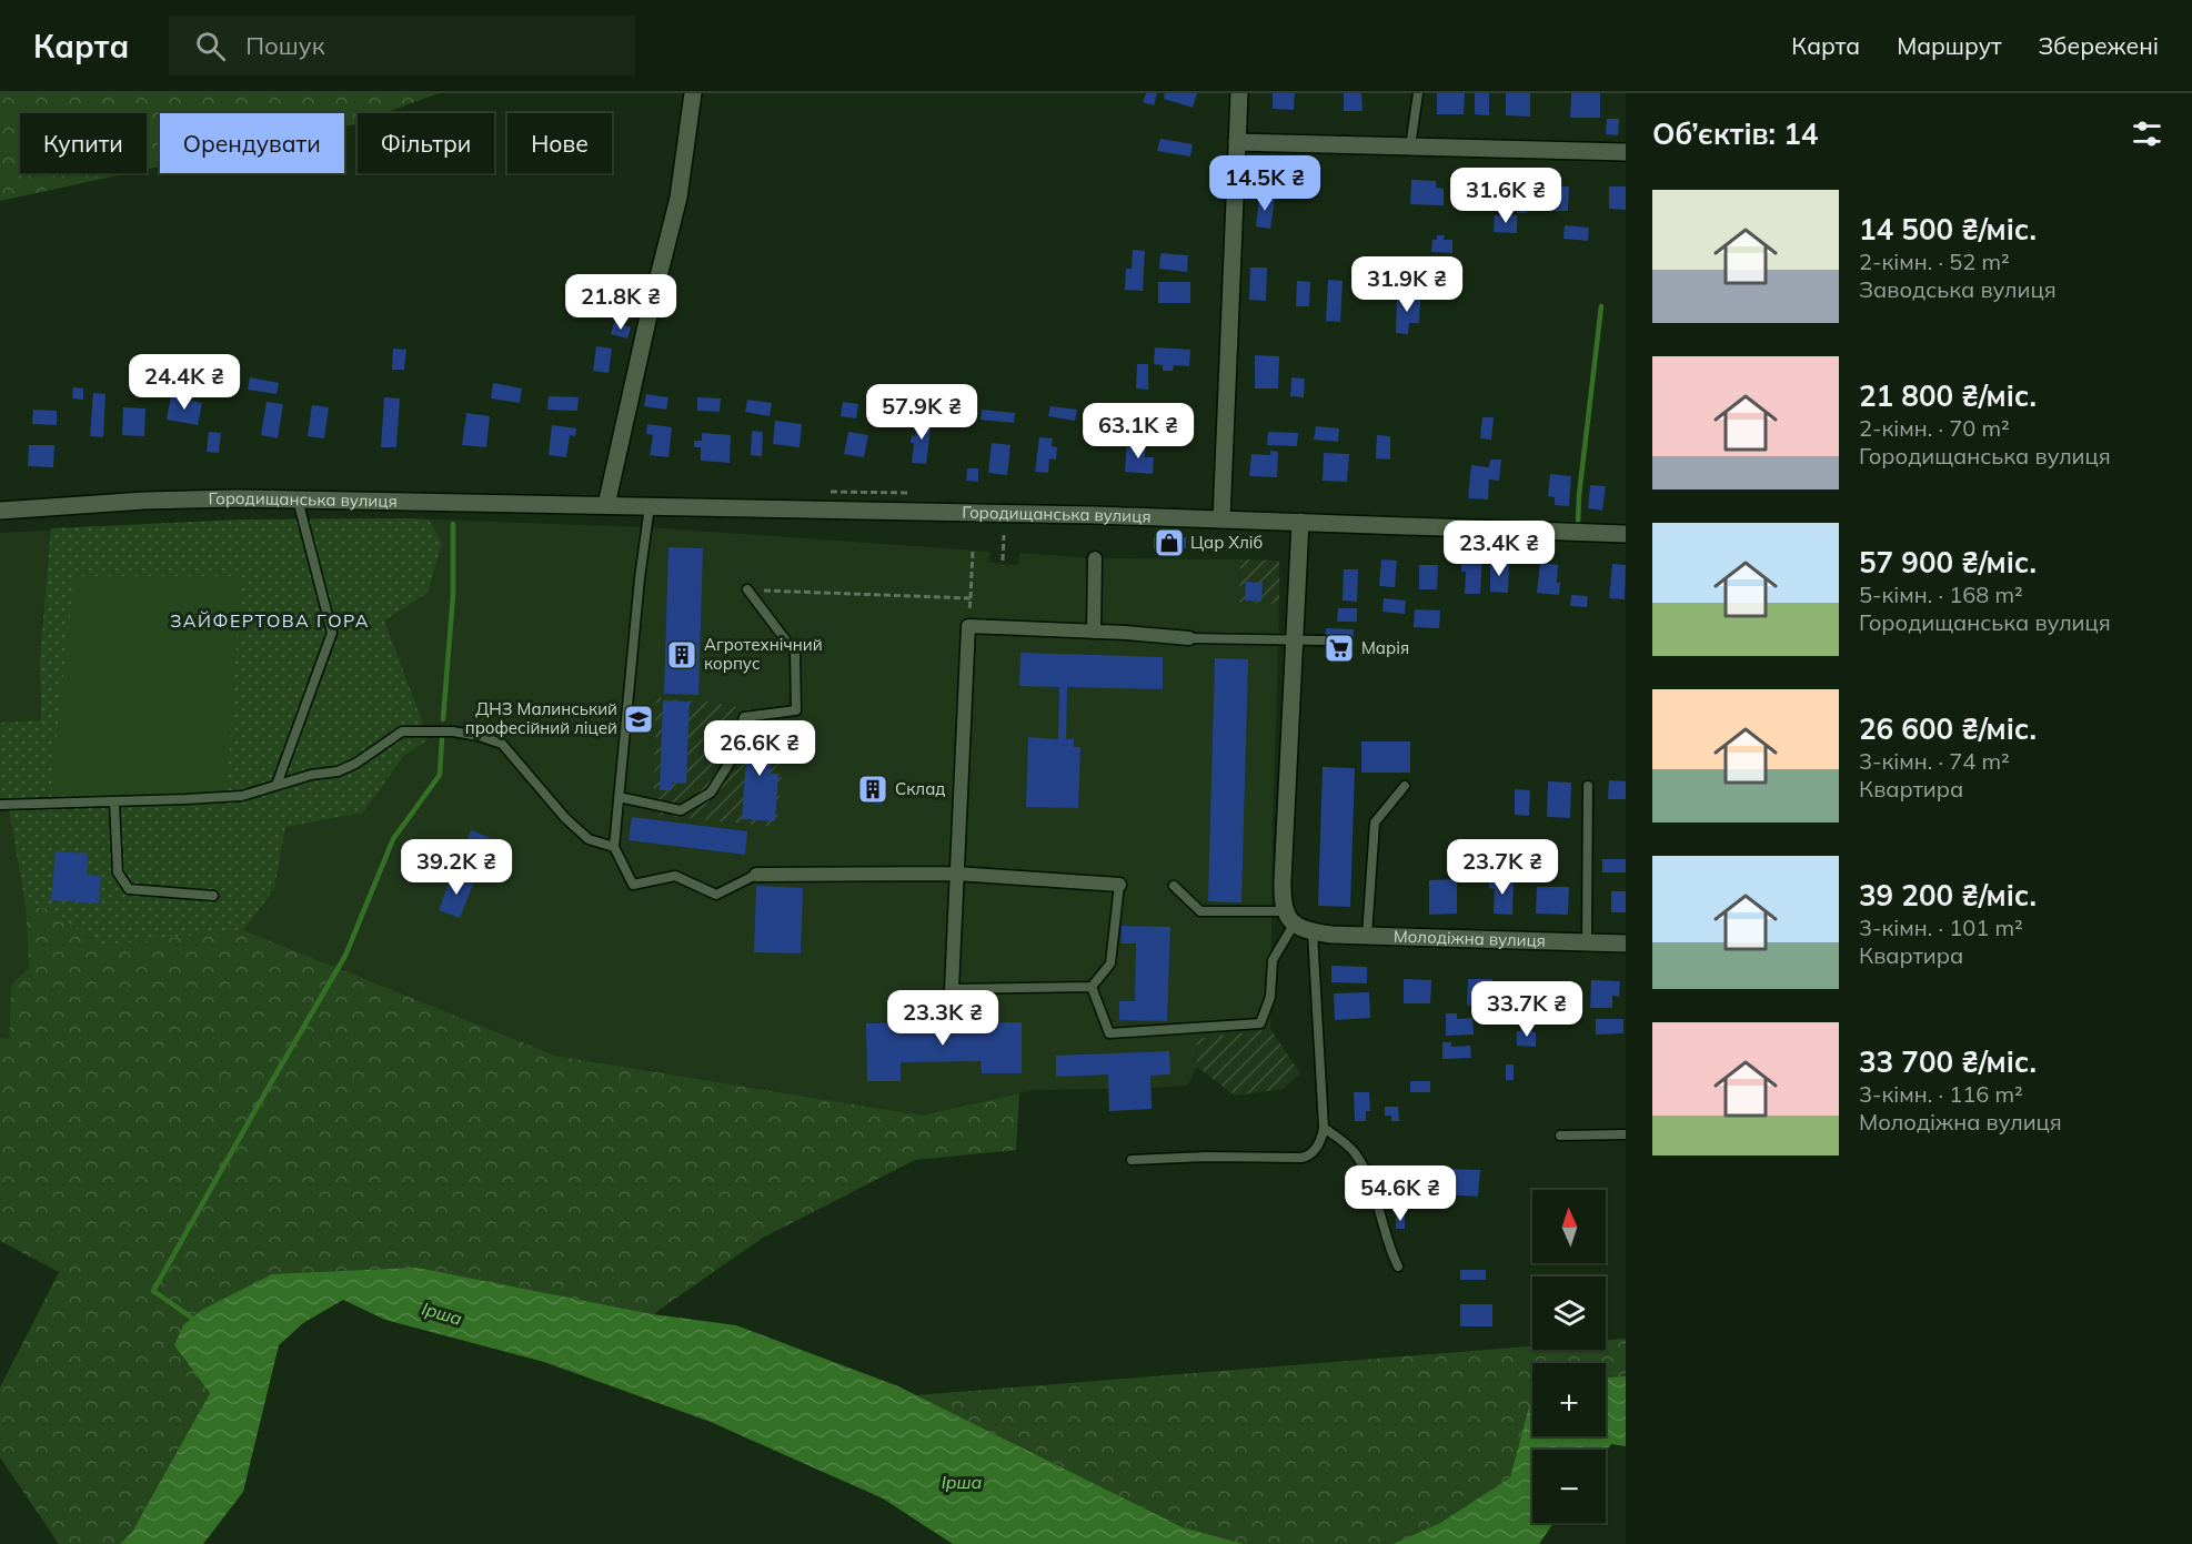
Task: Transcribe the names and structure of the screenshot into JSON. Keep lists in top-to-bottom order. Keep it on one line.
{"streets":{"street":["Городищанська вулиця","Молодіжна вулиця"]},"districts":["ЗАЙФЕРТОВА ГОРА"],"water":["Ірша"],"places":{"shop":["Цар Хліб"],"supermarket":["Марія"],"building":["Агротехнічний корпус","Склад"],"school or university":["ДНЗ Малинський професійний ліцей"]},"north":"top","page":{"header":"Карта","search":"Пошук","nav":["Карта","Маршрут","Збережені"],"heading":"Об’єктів: 14","chip":["Купити","Орендувати","Фільтри","Нове"],"price":["14.5K ₴","31.6K ₴","31.9K ₴","21.8K ₴","24.4K ₴","57.9K ₴","63.1K ₴","23.4K ₴","26.6K ₴","39.2K ₴","23.7K ₴","33.7K ₴","23.3K ₴","54.6K ₴"],"list":[{"name":"14 500 ₴/міс.","note":"2-кімн. · 52 m² · Заводська вулиця"},{"name":"21 800 ₴/міс.","note":"2-кімн. · 70 m² · Городищанська вулиця"},{"name":"57 900 ₴/міс.","note":"5-кімн. · 168 m² · Городищанська вулиця"},{"name":"26 600 ₴/міс.","note":"3-кімн. · 74 m² · Квартира"},{"name":"39 200 ₴/міс.","note":"3-кімн. · 101 m² · Квартира"},{"name":"33 700 ₴/міс.","note":"3-кімн. · 116 m² · Молодіжна вулиця"}],"map_buttons":["+","−"]}}
